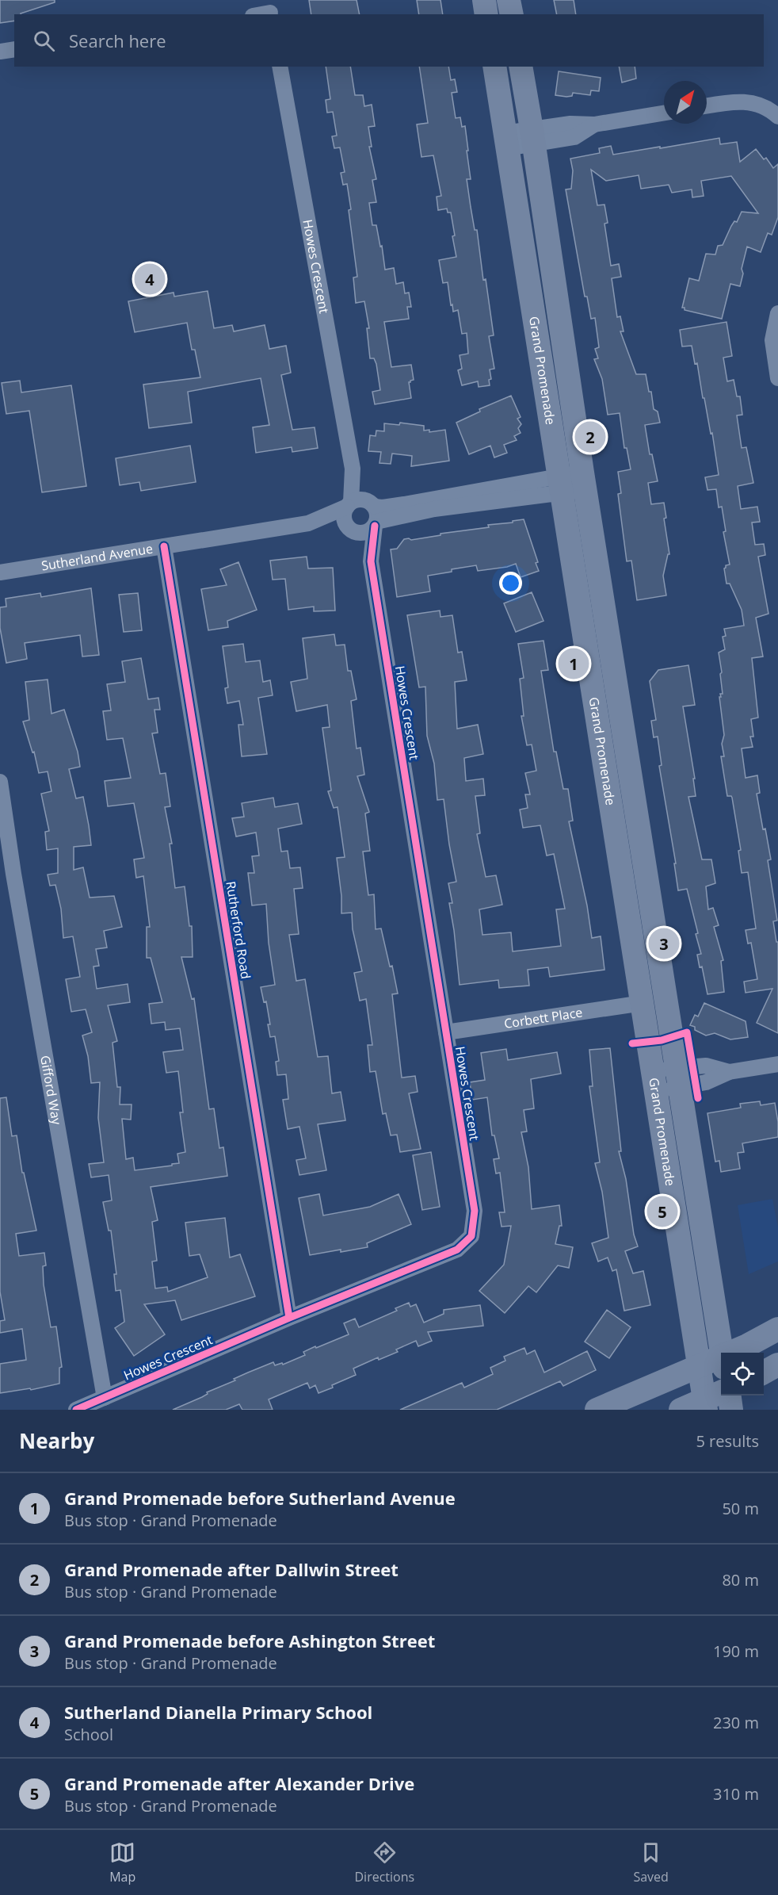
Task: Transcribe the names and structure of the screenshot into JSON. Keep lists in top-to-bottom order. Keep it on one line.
{"streets":{"main road":["Grand Promenade"],"street":["Howes Crescent","Sutherland Avenue","Rutherford Road","Corbett Place","Gifford Way"]},"crossings":[["Howes Crescent","Sutherland Avenue"],["Howes Crescent","Rutherford Road"],["Howes Crescent","Corbett Place"],["Howes Crescent","Gifford Way"],["Grand Promenade","Corbett Place"],["Sutherland Avenue","Rutherford Road"]],"north":"top right","page":{"search":"Search here","pins":["4","2","1","3","5"],"heading":["Nearby","5 results"],"list":[{"mark":"1","name":"Grand Promenade before Sutherland Avenue","note":"Bus stop · Grand Promenade","value":"50 m"},{"mark":"2","name":"Grand Promenade after Dallwin Street","note":"Bus stop · Grand Promenade","value":"80 m"},{"mark":"3","name":"Grand Promenade before Ashington Street","note":"Bus stop · Grand Promenade","value":"190 m"},{"mark":"4","name":"Sutherland Dianella Primary School","note":"School","value":"230 m"},{"mark":"5","name":"Grand Promenade after Alexander Drive","note":"Bus stop · Grand Promenade","value":"310 m"}],"nav":["Map","Directions","Saved"]}}
